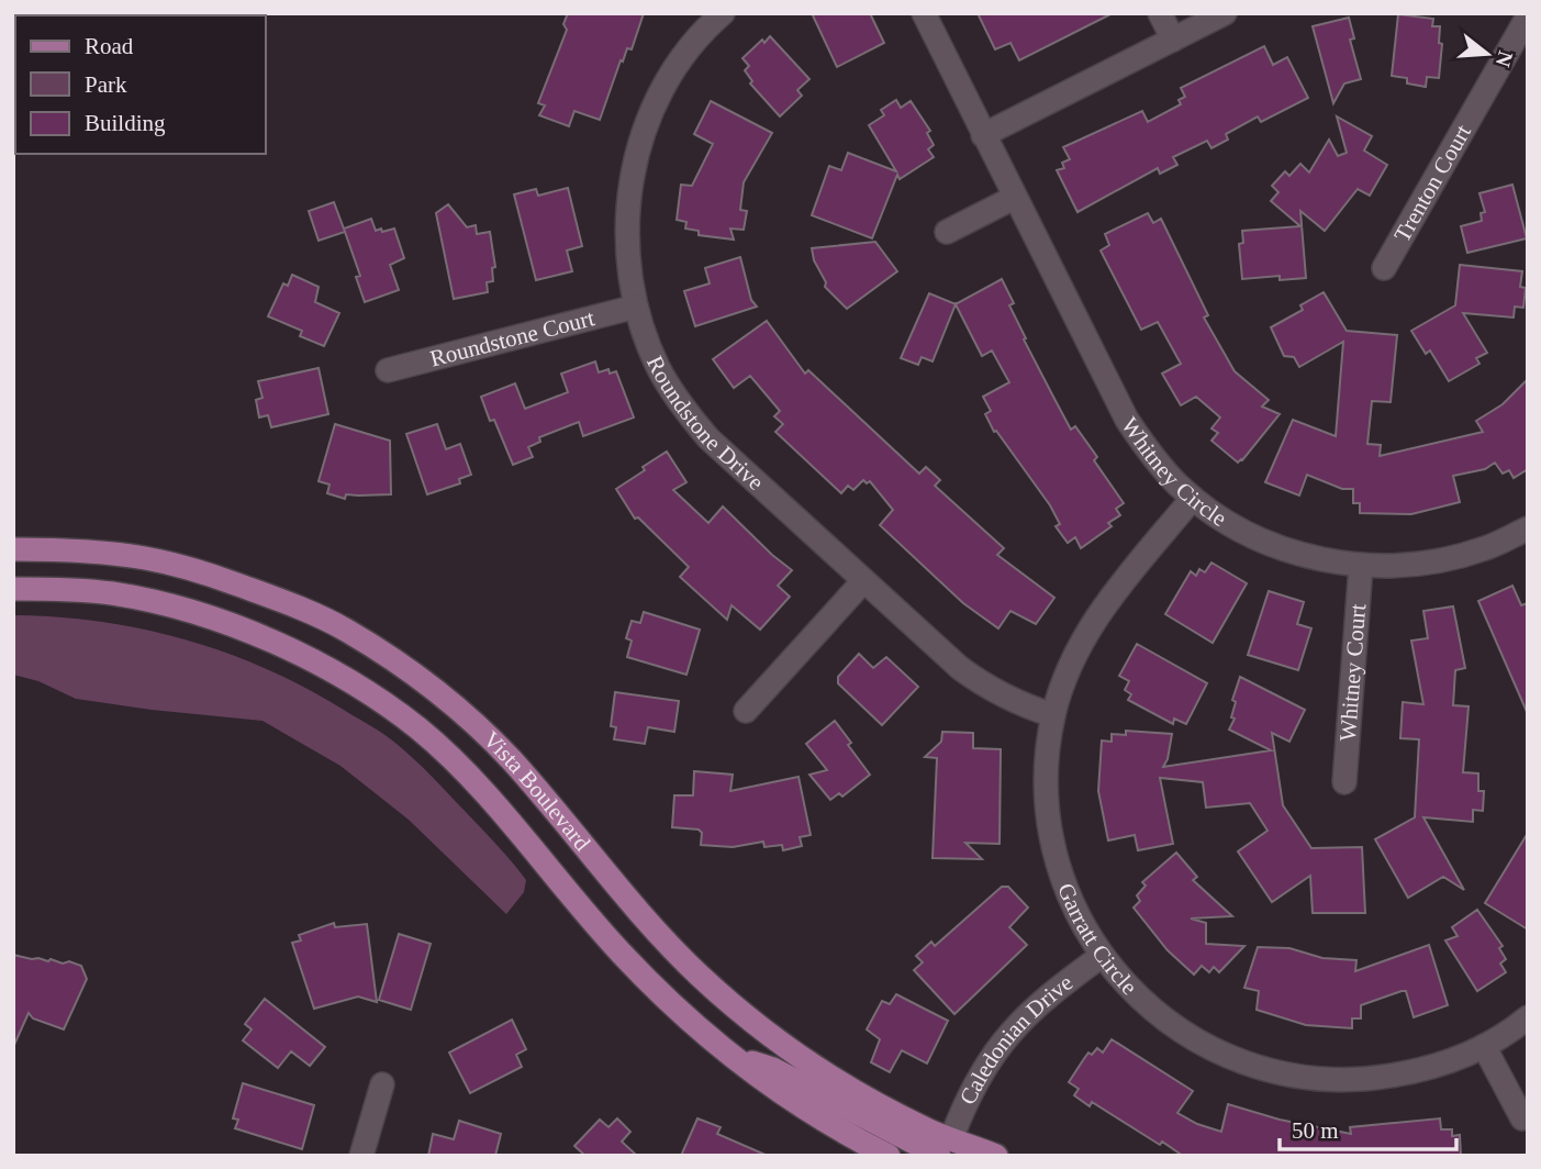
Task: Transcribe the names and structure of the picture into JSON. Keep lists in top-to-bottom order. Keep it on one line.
{"streets":{"main road":["Vista Boulevard"],"street":["Trenton Court","Roundstone Court","Roundstone Drive","Whitney Circle","Whitney Court","Garratt Circle","Caledonian Drive"]},"crossings":[["Roundstone Court","Roundstone Drive"],["Roundstone Drive","Garratt Circle"],["Whitney Circle","Whitney Court"],["Whitney Circle","Garratt Circle"],["Vista Boulevard","Caledonian Drive"],["Garratt Circle","Caledonian Drive"]],"legend":["Road","Park","Building"],"scale_bar":"50 m","north":"right"}
